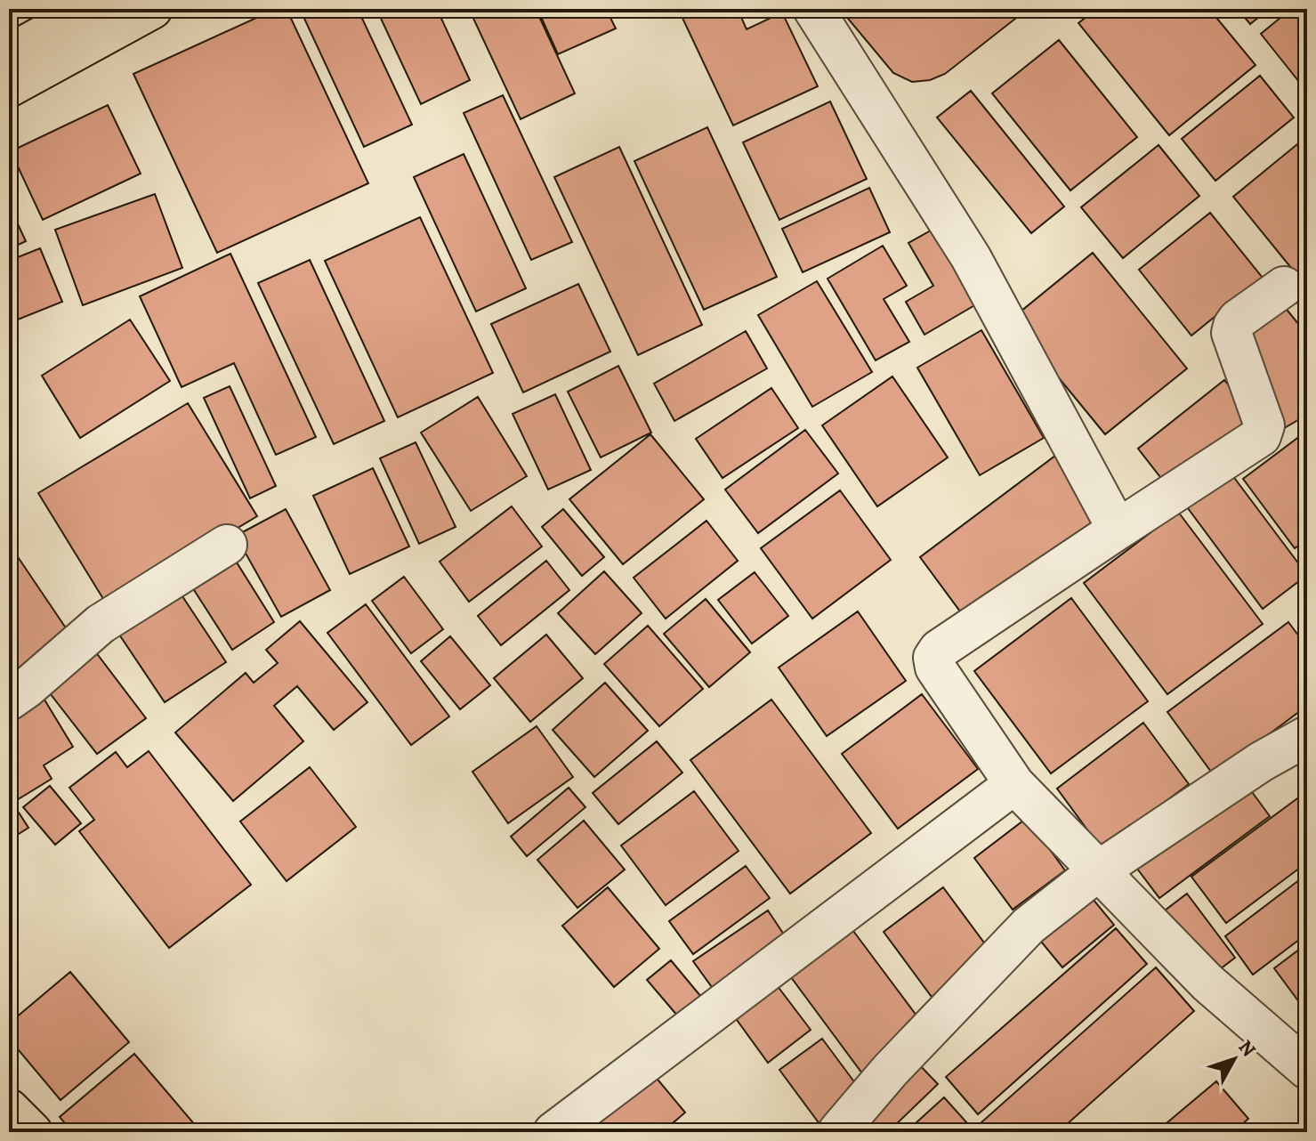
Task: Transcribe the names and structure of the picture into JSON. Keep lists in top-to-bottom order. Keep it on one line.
{"north":"top right"}
